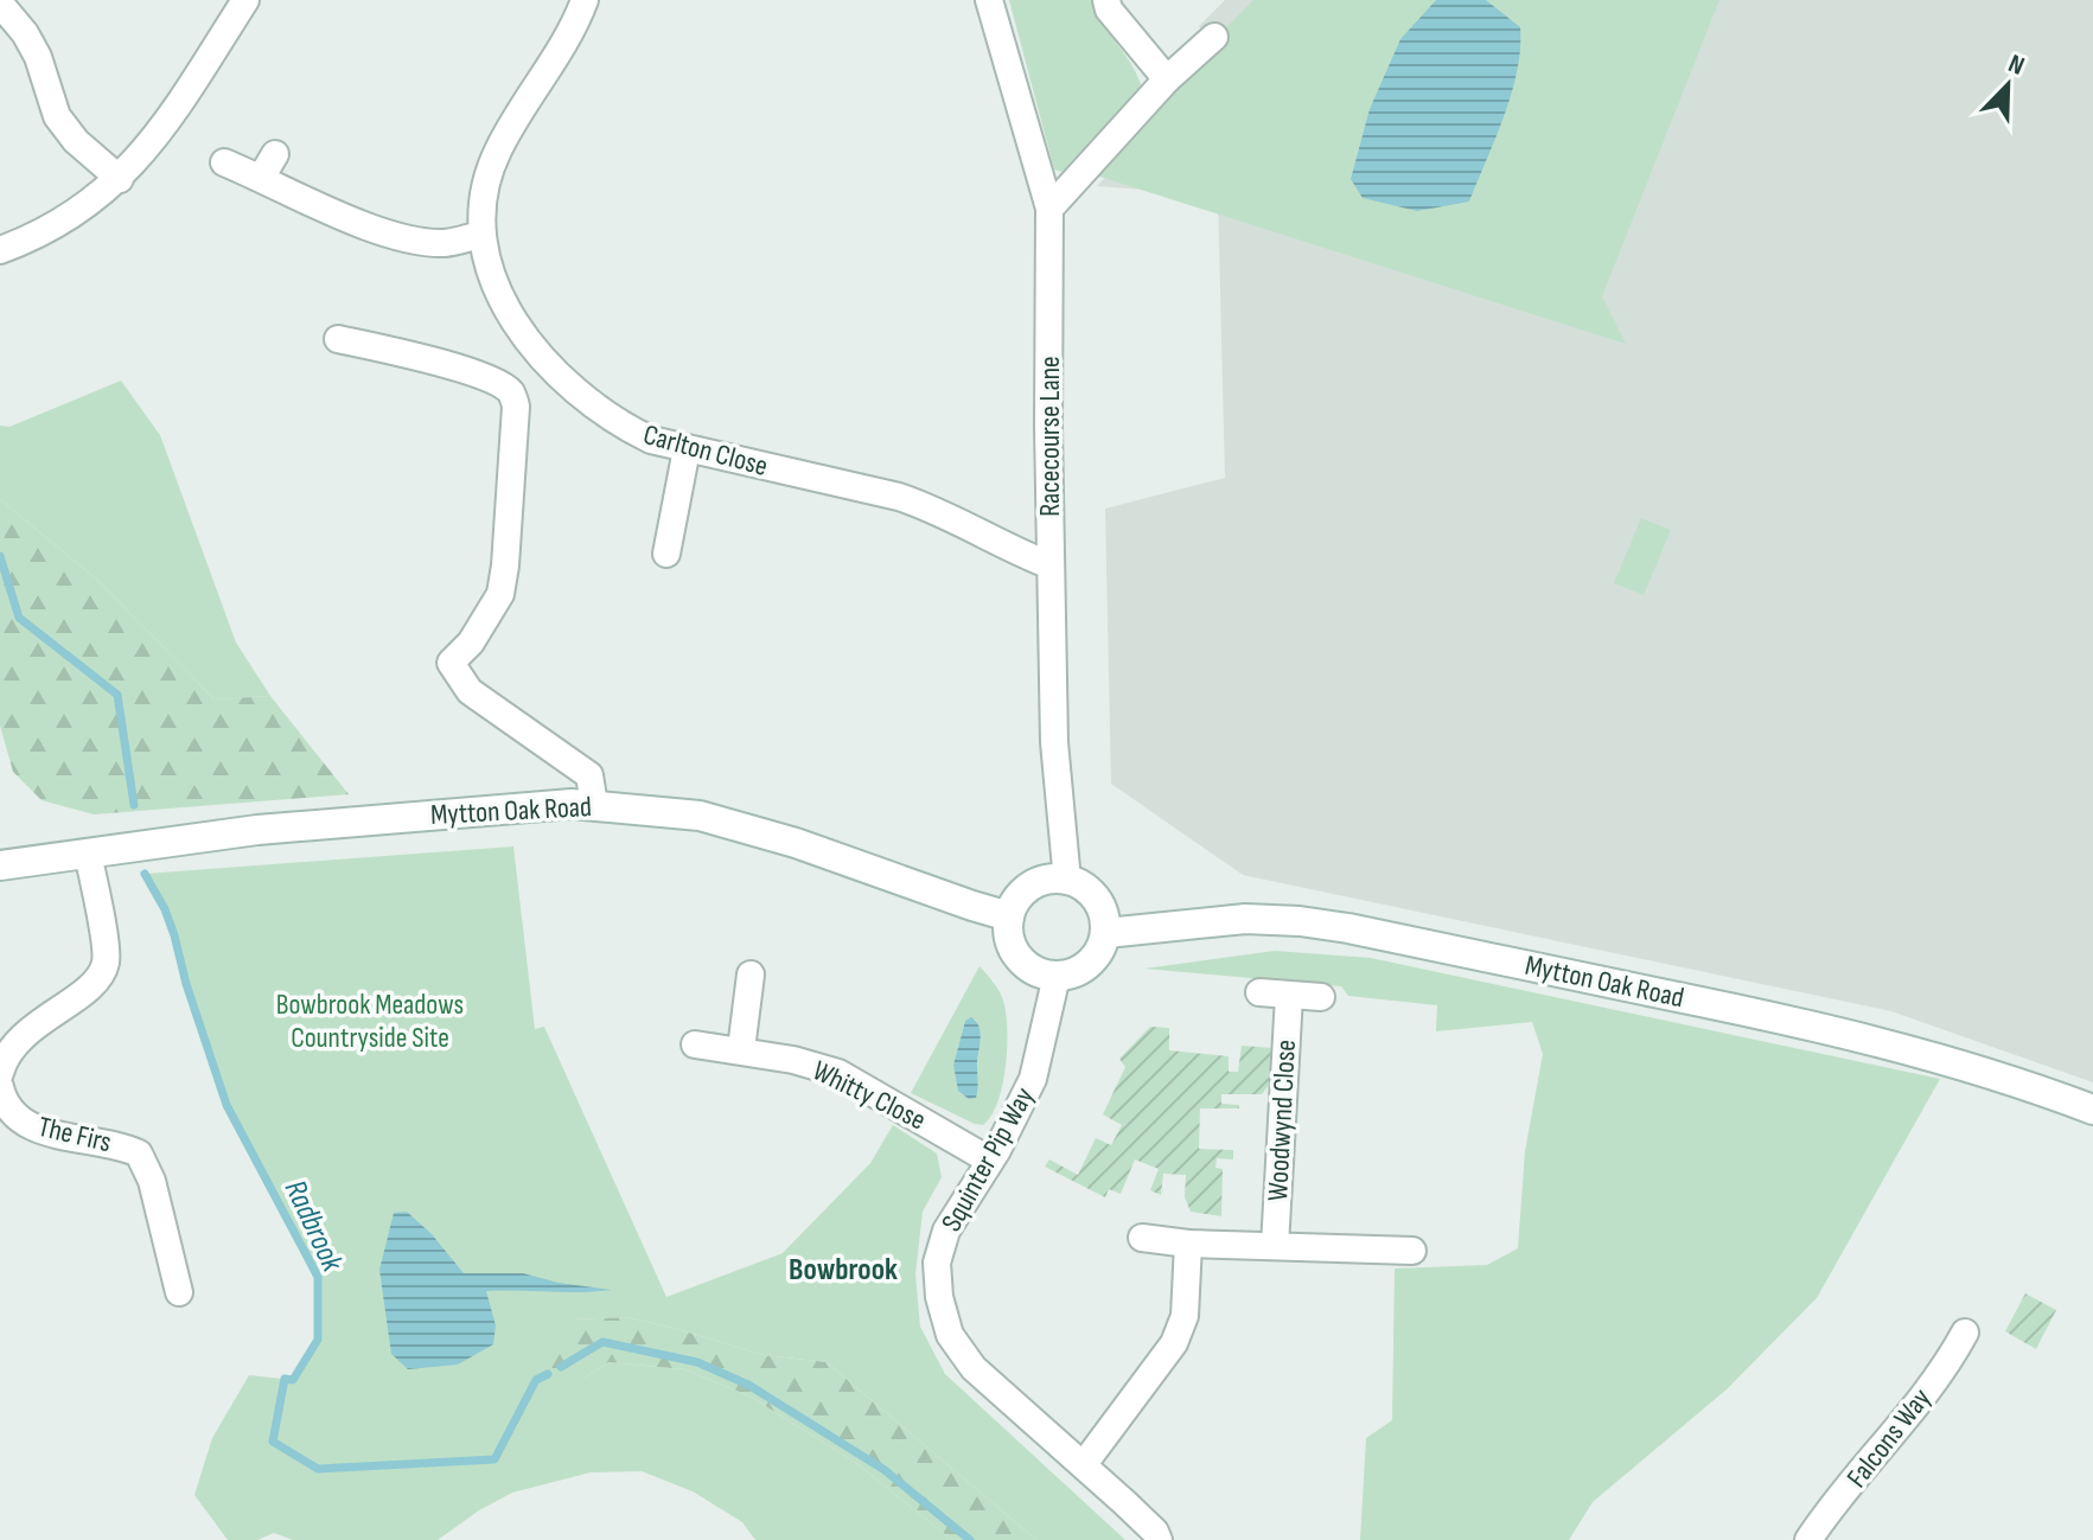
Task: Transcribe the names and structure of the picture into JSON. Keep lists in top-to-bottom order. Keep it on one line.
{"streets":{"main road":["Mytton Oak Road"],"street":["Racecourse Lane","Carlton Close","Whitty Close","Woodwynd Close","The Firs","Squinter Pip Way","Falcons Way"]},"crossings":[["Racecourse Lane","Carlton Close"],["Racecourse Lane","Mytton Oak Road"],["Racecourse Lane","Squinter Pip Way"],["Mytton Oak Road","Squinter Pip Way"],["Whitty Close","Squinter Pip Way"]],"districts":["Bowbrook"],"water":["Radbrook"],"parks":["Bowbrook Meadows Countryside Site"],"north":"top right"}
